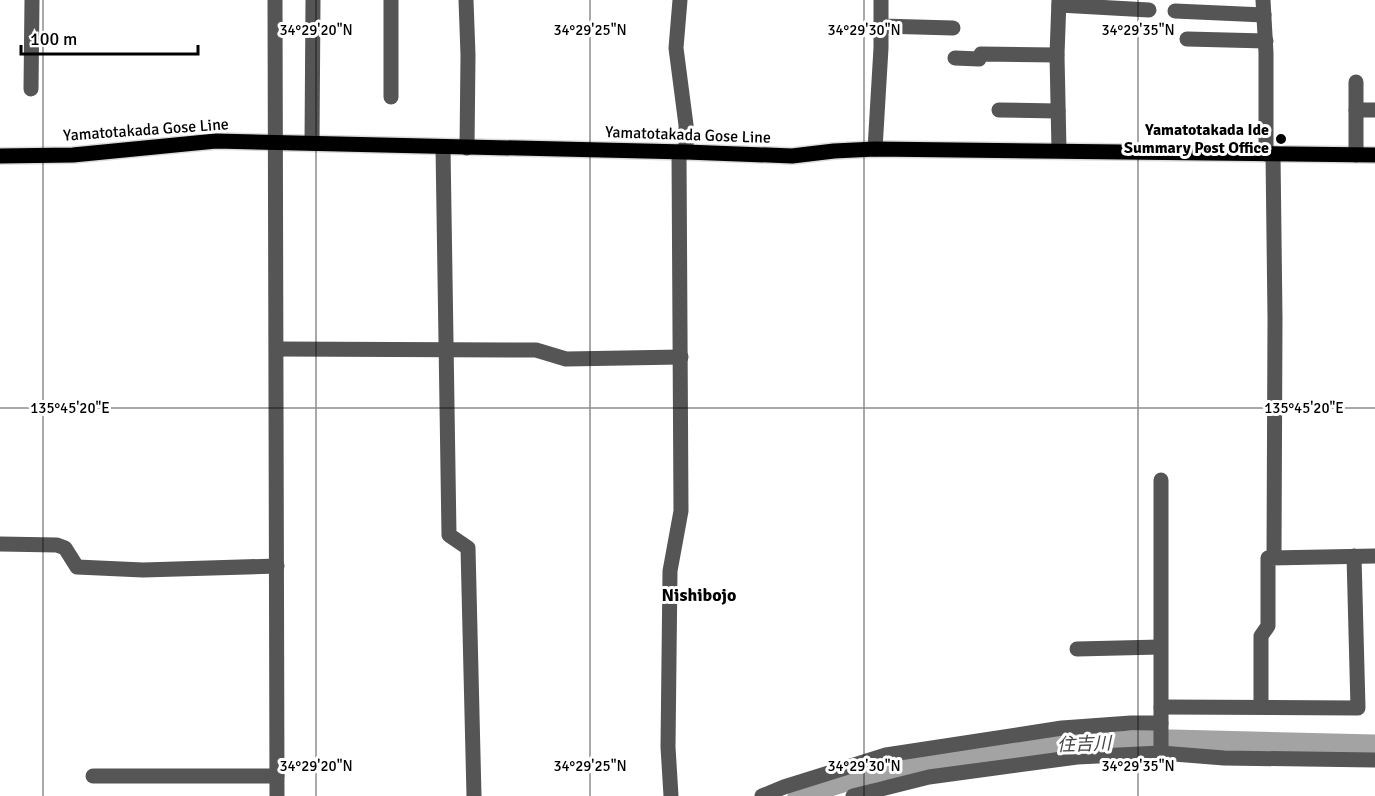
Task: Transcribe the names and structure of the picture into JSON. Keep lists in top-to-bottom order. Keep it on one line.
{"streets":{"main road":["Yamatotakada Gose Line"]},"districts":["Nishibojo"],"water":["住吉川"],"places":["Yamatotakada Ide Summary Post Office"],"scale_bar":"100 m","coordinates":["34°29'20\"N","34°29'25\"N","34°29'30\"N","34°29'35\"N","135°45'20\"E"]}
